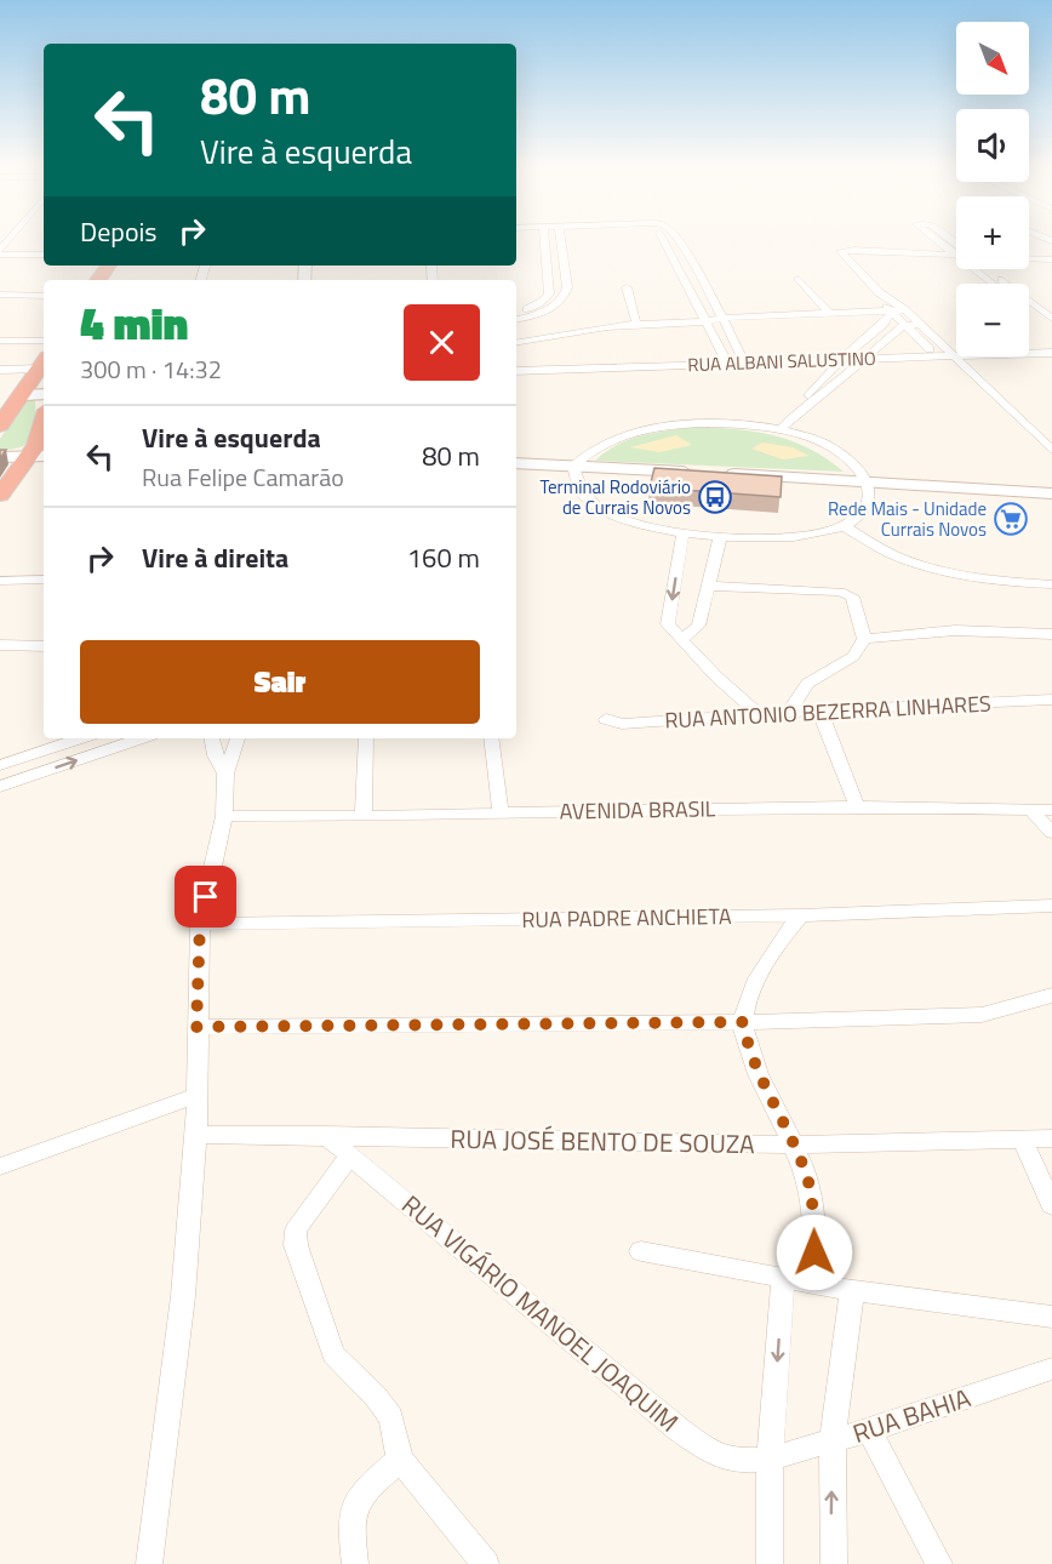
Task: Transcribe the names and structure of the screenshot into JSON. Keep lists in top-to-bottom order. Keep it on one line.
{"streets":{"street":["RUA ALBANI SALUSTINO","RUA ANTONIO BEZERRA LINHARES","AVENIDA BRASIL","RUA PADRE ANCHIETA","RUA JOSÉ BENTO DE SOUZA","RUA VIGÁRIO MANOEL JOAQUIM","RUA BAHIA"]},"crossings":[["RUA JOSÉ BENTO DE SOUZA","RUA VIGÁRIO MANOEL JOAQUIM"],["RUA VIGÁRIO MANOEL JOAQUIM","RUA BAHIA"]],"places":{"bus stop":["Terminal Rodoviário de Currais Novos"],"supermarket":["Rede Mais - Unidade Currais Novos"]},"north":"bottom right","page":{"map_buttons":["+","−"],"turn":["80 m","Vire à esquerda"],"then":"Depois","heading":["4 min","300 m · 14:32"],"list":[{"name":"Vire à esquerda","note":"Rua Felipe Camarão","value":"80 m"},{"name":"Vire à direita","value":"160 m"}],"buttons":"Sair"}}
